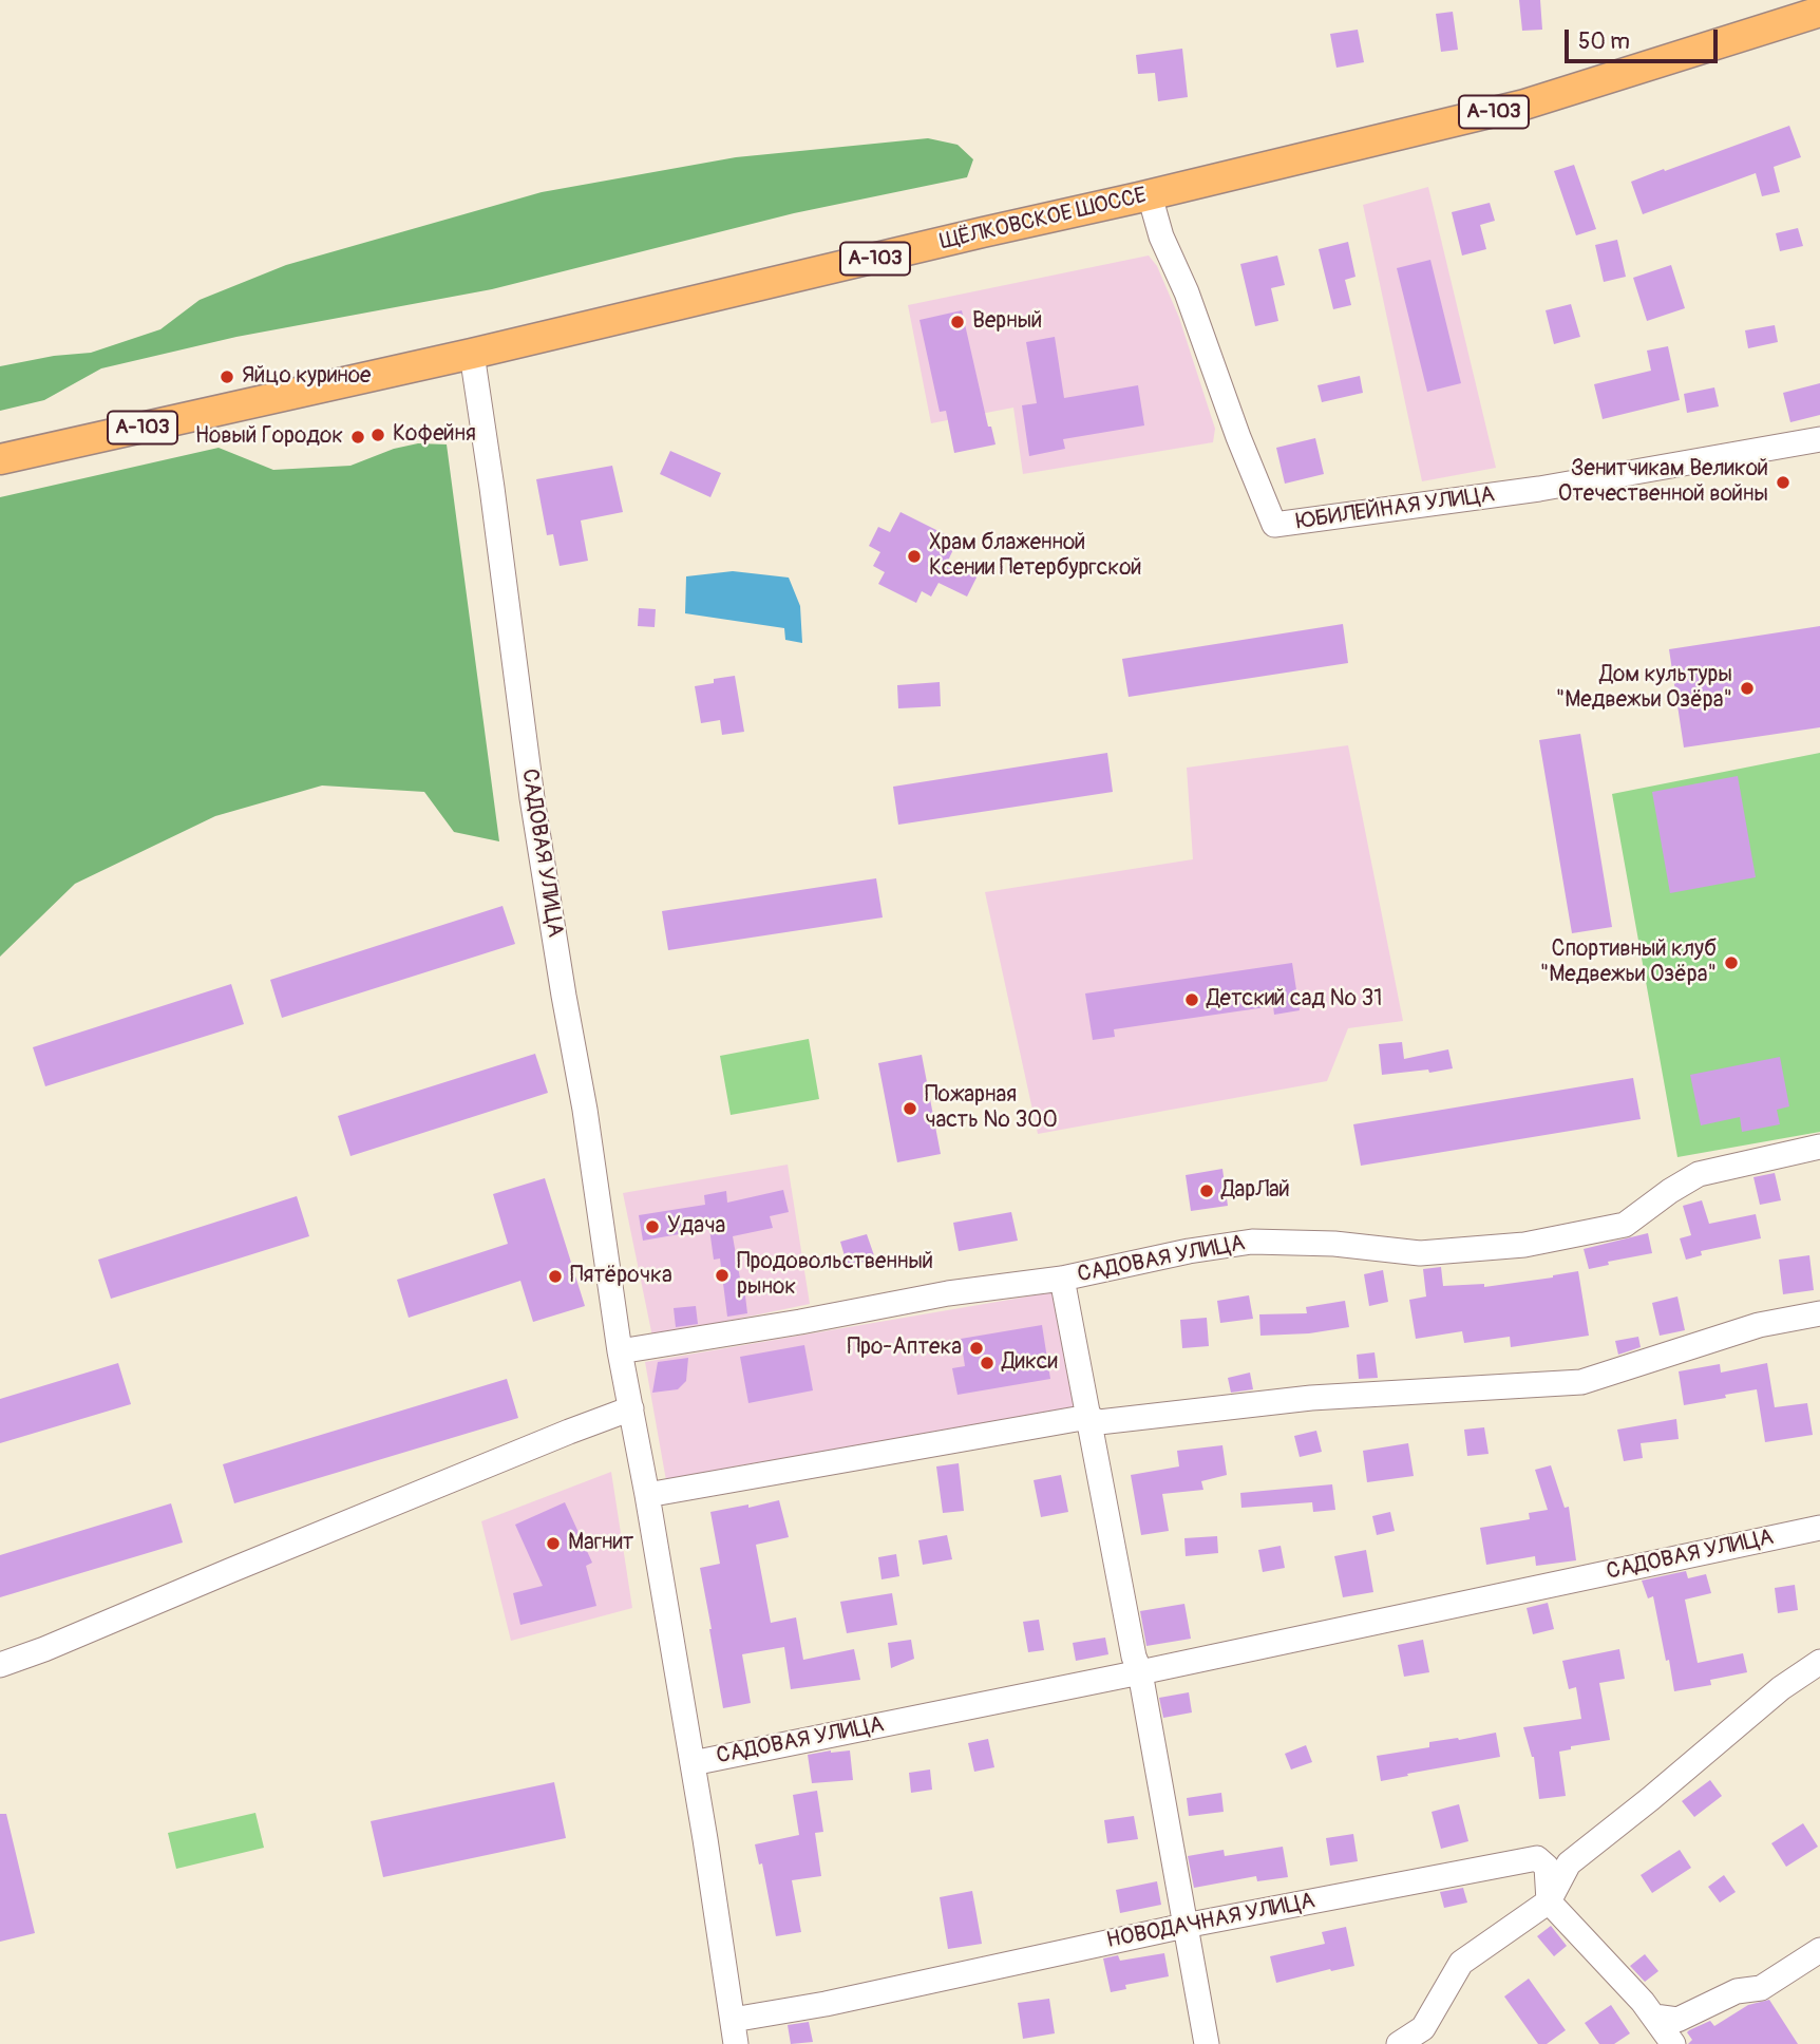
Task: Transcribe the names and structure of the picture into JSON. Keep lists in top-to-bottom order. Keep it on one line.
{"streets":{"main road":["А-103","ЩЁЛКОВСКОЕ ШОССЕ"],"street":["ЮБИЛЕЙНАЯ УЛИЦА","САДОВАЯ УЛИЦА","НОВОДАЧНАЯ УЛИЦА"]},"crossings":[["ЩЁЛКОВСКОЕ ШОССЕ","ЮБИЛЕЙНАЯ УЛИЦА"],["ЩЁЛКОВСКОЕ ШОССЕ","САДОВАЯ УЛИЦА"],["САДОВАЯ УЛИЦА","НОВОДАЧНАЯ УЛИЦА"]],"places":["Верный","Яйцо куриное","Кофейня","Новый Городок","Зенитчикам Великой Отечественной войны","Храм блаженной Ксении Петербургской","Дом культуры \"Медвежьи Озёра\"","Спортивный клуб \"Медвежьи Озёра\"","Детский сад № 31","Пожарная часть № 300","ДарЛай","Удача","Продовольственный рынок","Пятёрочка","Про-Аптека","Дикси","Магнит"],"scale_bar":"50 m"}
